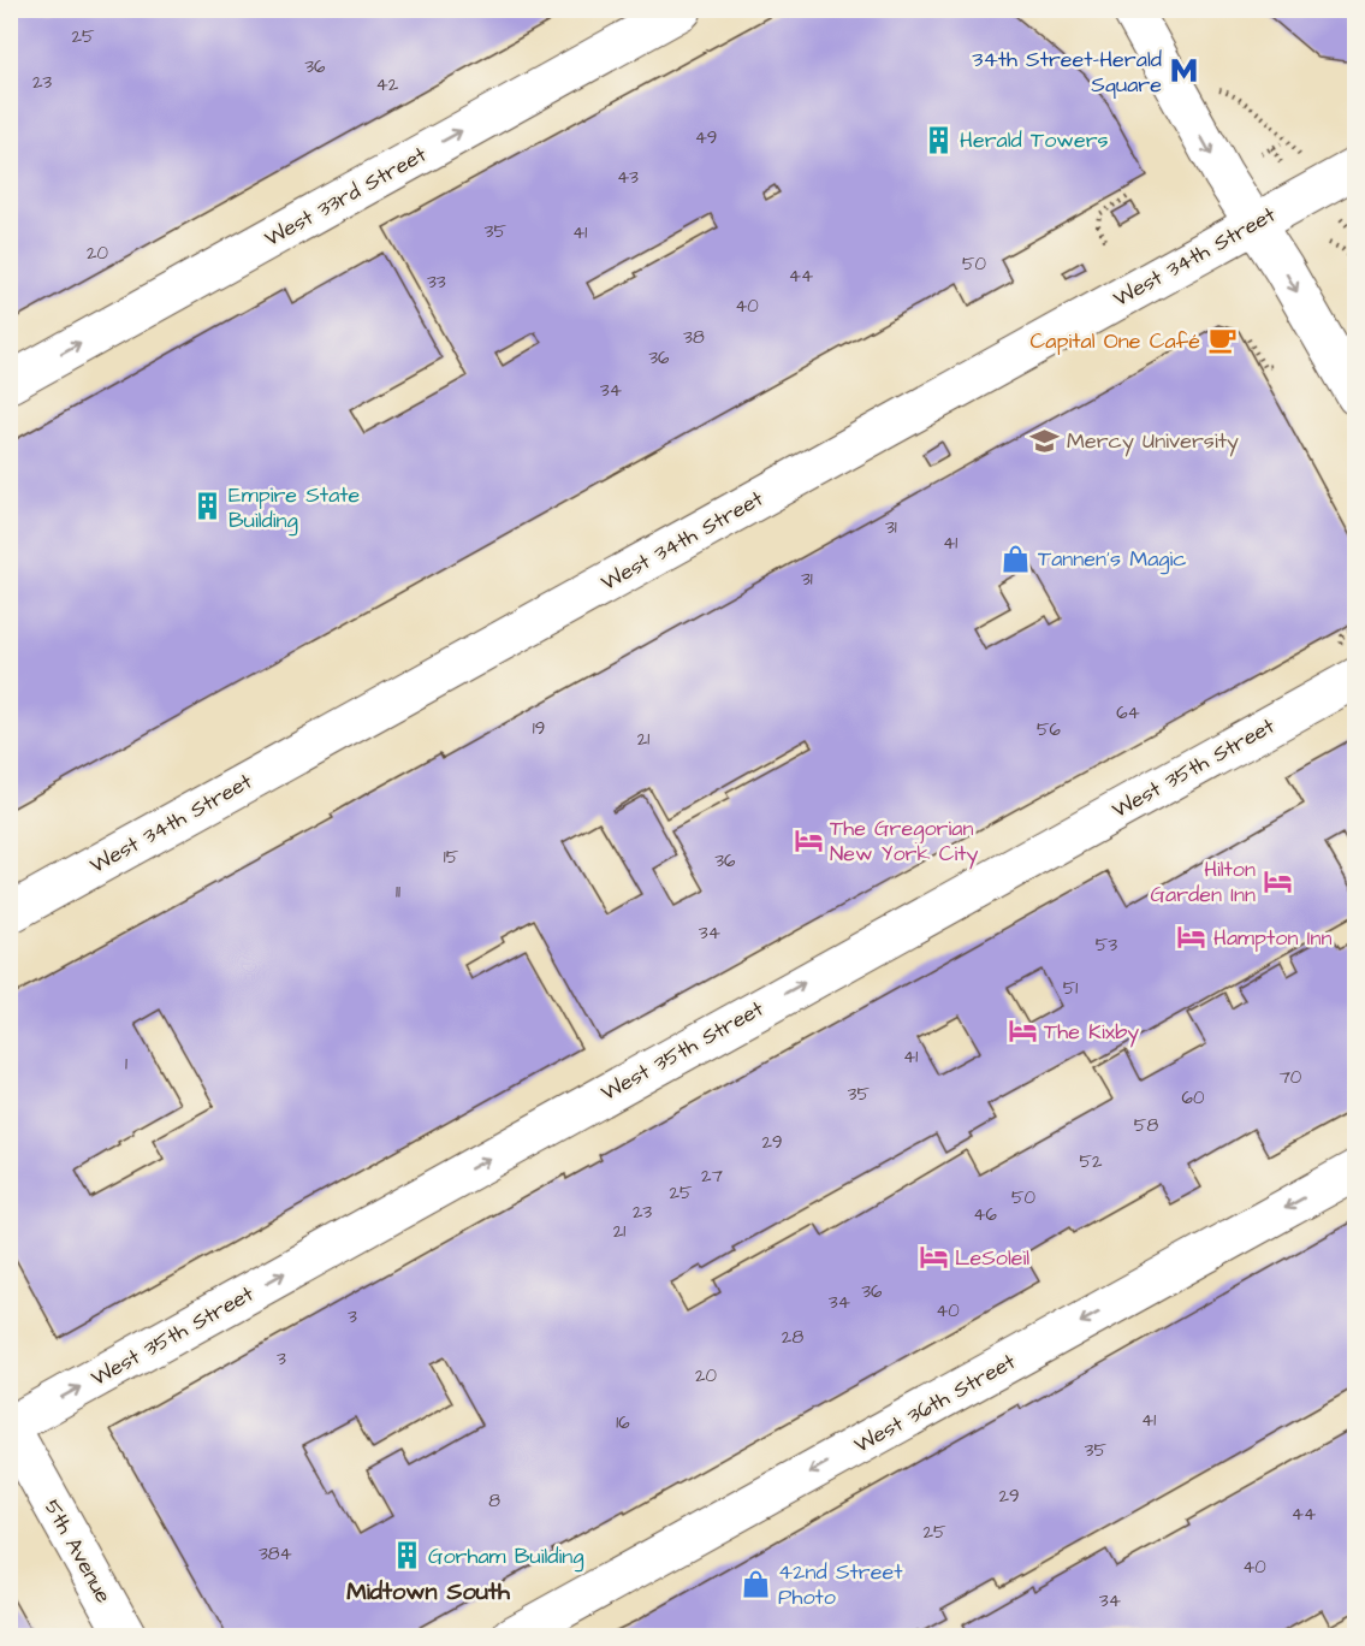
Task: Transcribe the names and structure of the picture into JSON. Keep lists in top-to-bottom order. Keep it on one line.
{"streets":{"main road":["West 33rd Street","West 34th Street","West 35th Street","West 36th Street","5th Avenue"]},"crossings":[["West 35th Street","5th Avenue"]],"one_way":["West 33rd Street","West 35th Street","West 36th Street"],"districts":["Midtown South"],"places":{"metro station":["34th Street–Herald Square"],"building":["Herald Towers","Empire State Building","Gorham Building"],"cafe":["Capital One Café"],"school or university":["Mercy University"],"shop":["Tannen’s Magic","42nd Street Photo"],"hotel":["The Gregorian New York City","Hilton Garden Inn","Hampton Inn","The Kixby","LeSoleil"]},"house_numbers":["25","36","23","42","49","43","35","41","20","50","44","33","40","38","36","34","31","41","31","64","19","56","21","15","36","11","34","53","51","41","1","70","35","60","58","29","52","27","25","50","23","46","21","36","34","40","3","28","3","20","41","16","35","29","8","44","25","384","40","34"]}
